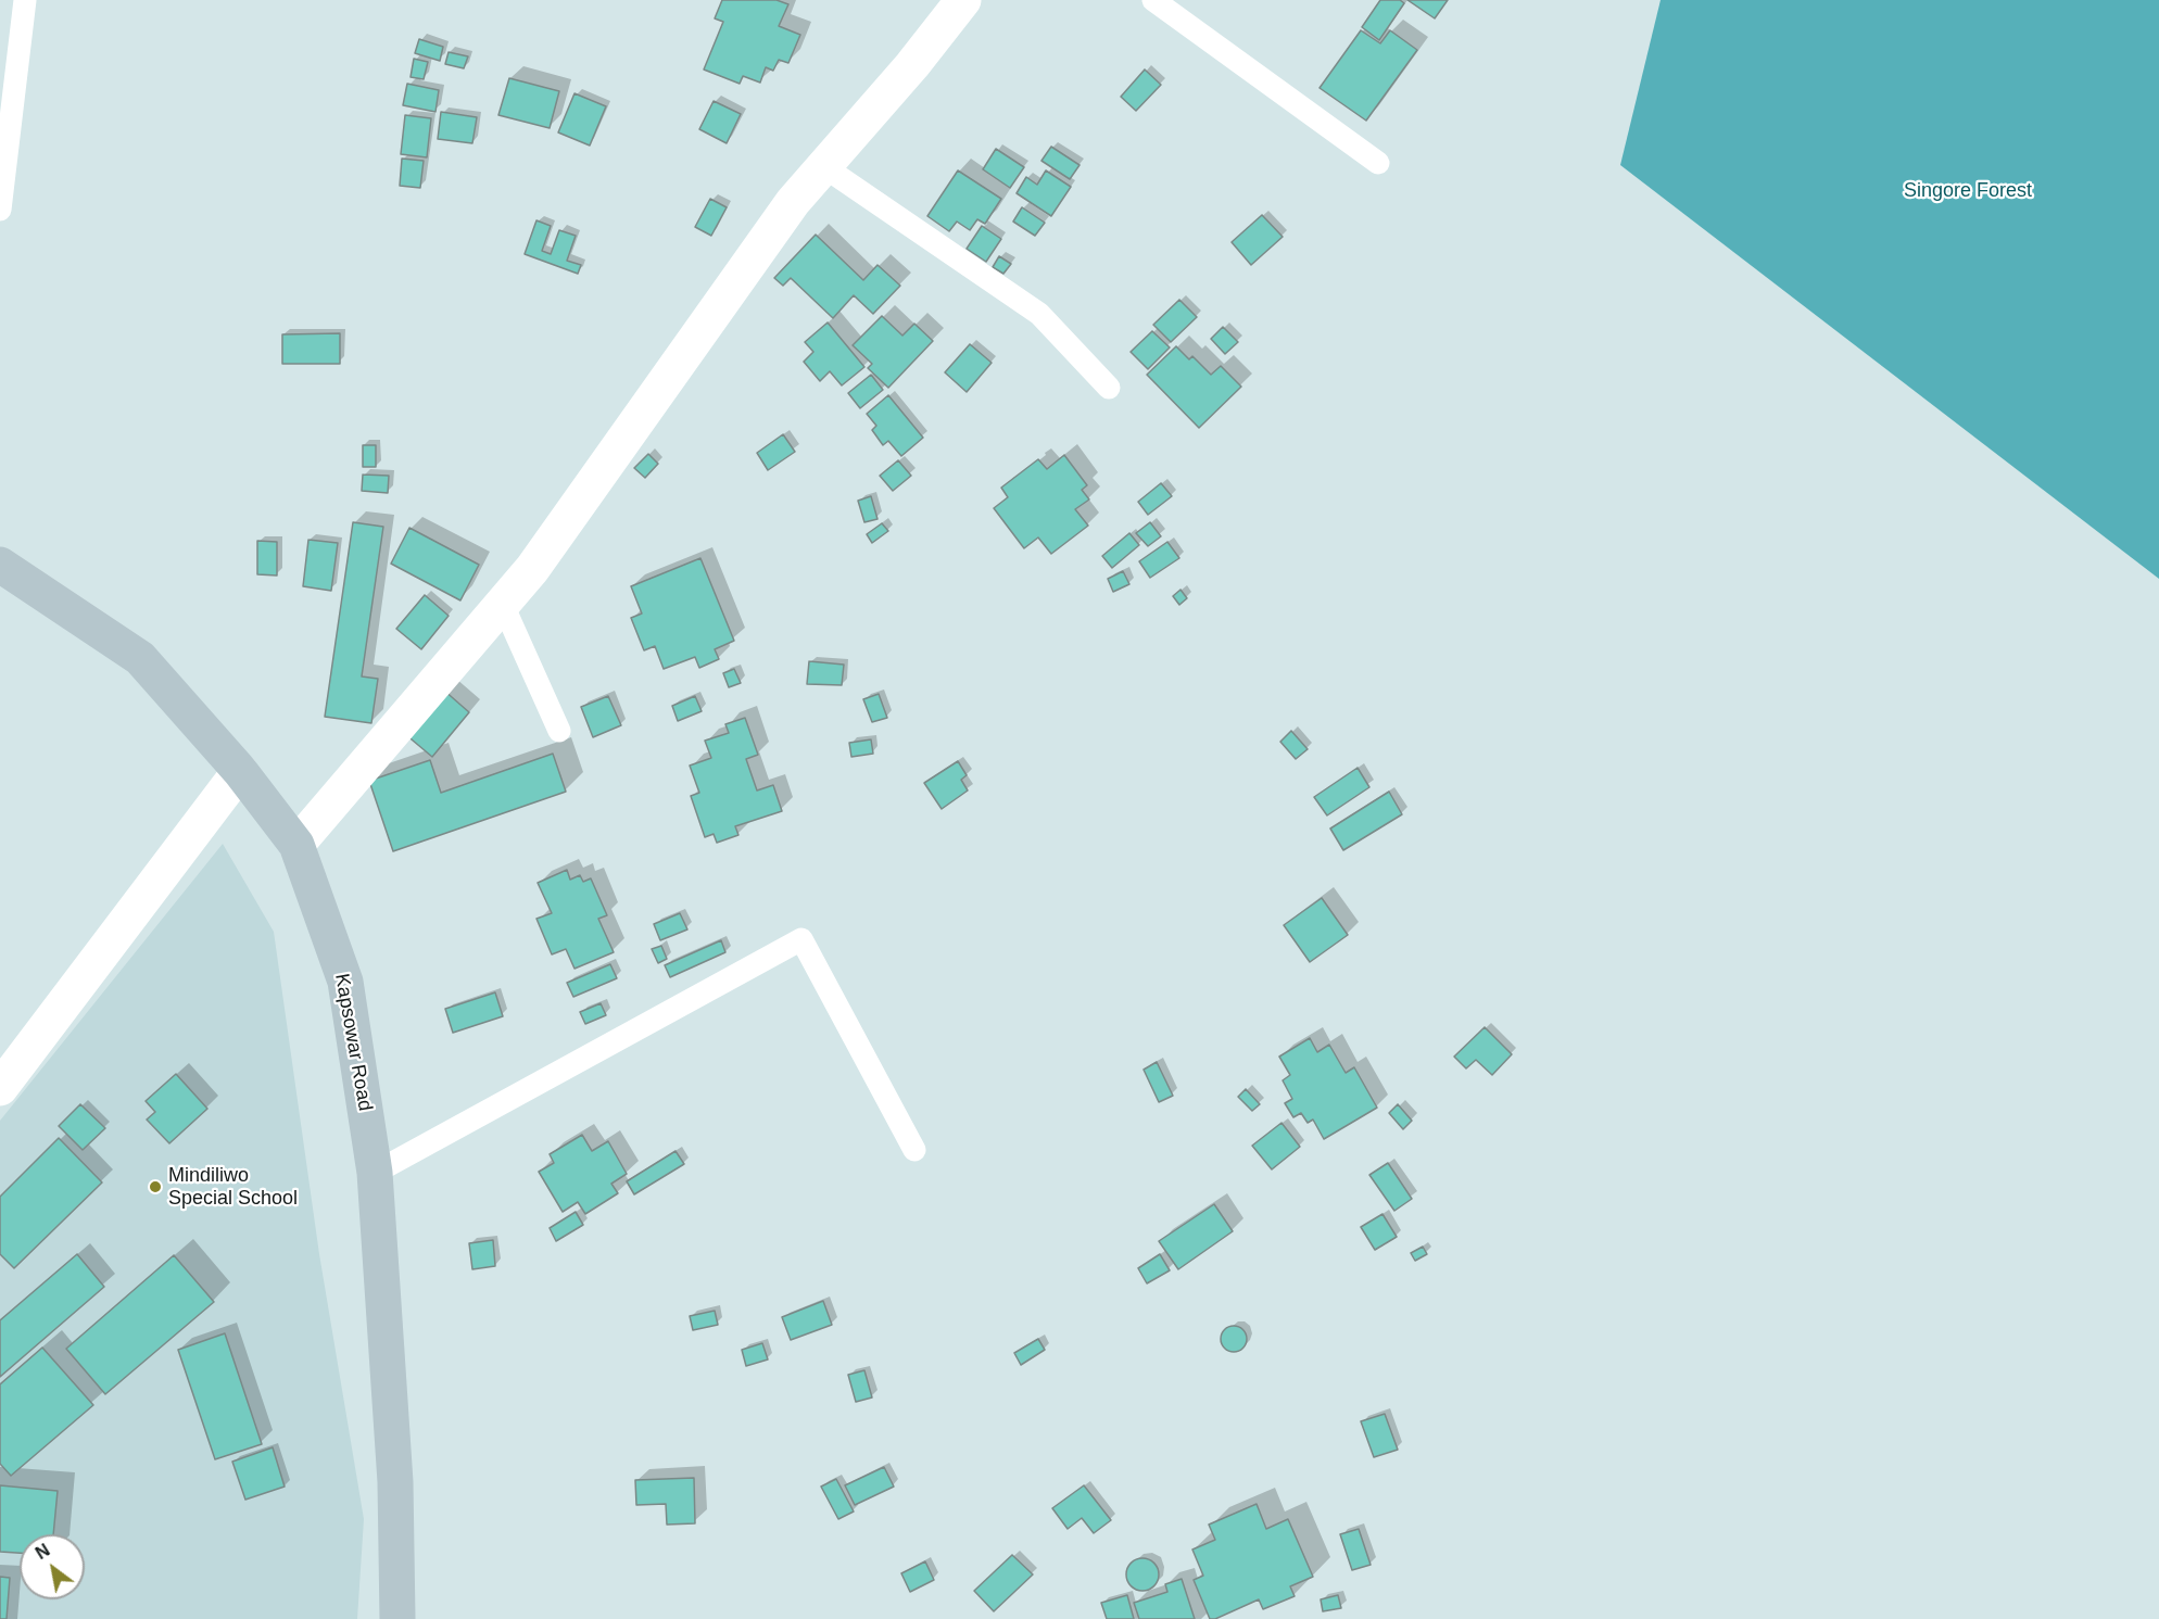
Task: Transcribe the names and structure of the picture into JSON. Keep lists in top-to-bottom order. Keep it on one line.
{"streets":{"main road":["Kapsowar Road"]},"parks":["Singore Forest"],"places":["Mindiliwo Special School"],"north":"top left"}
